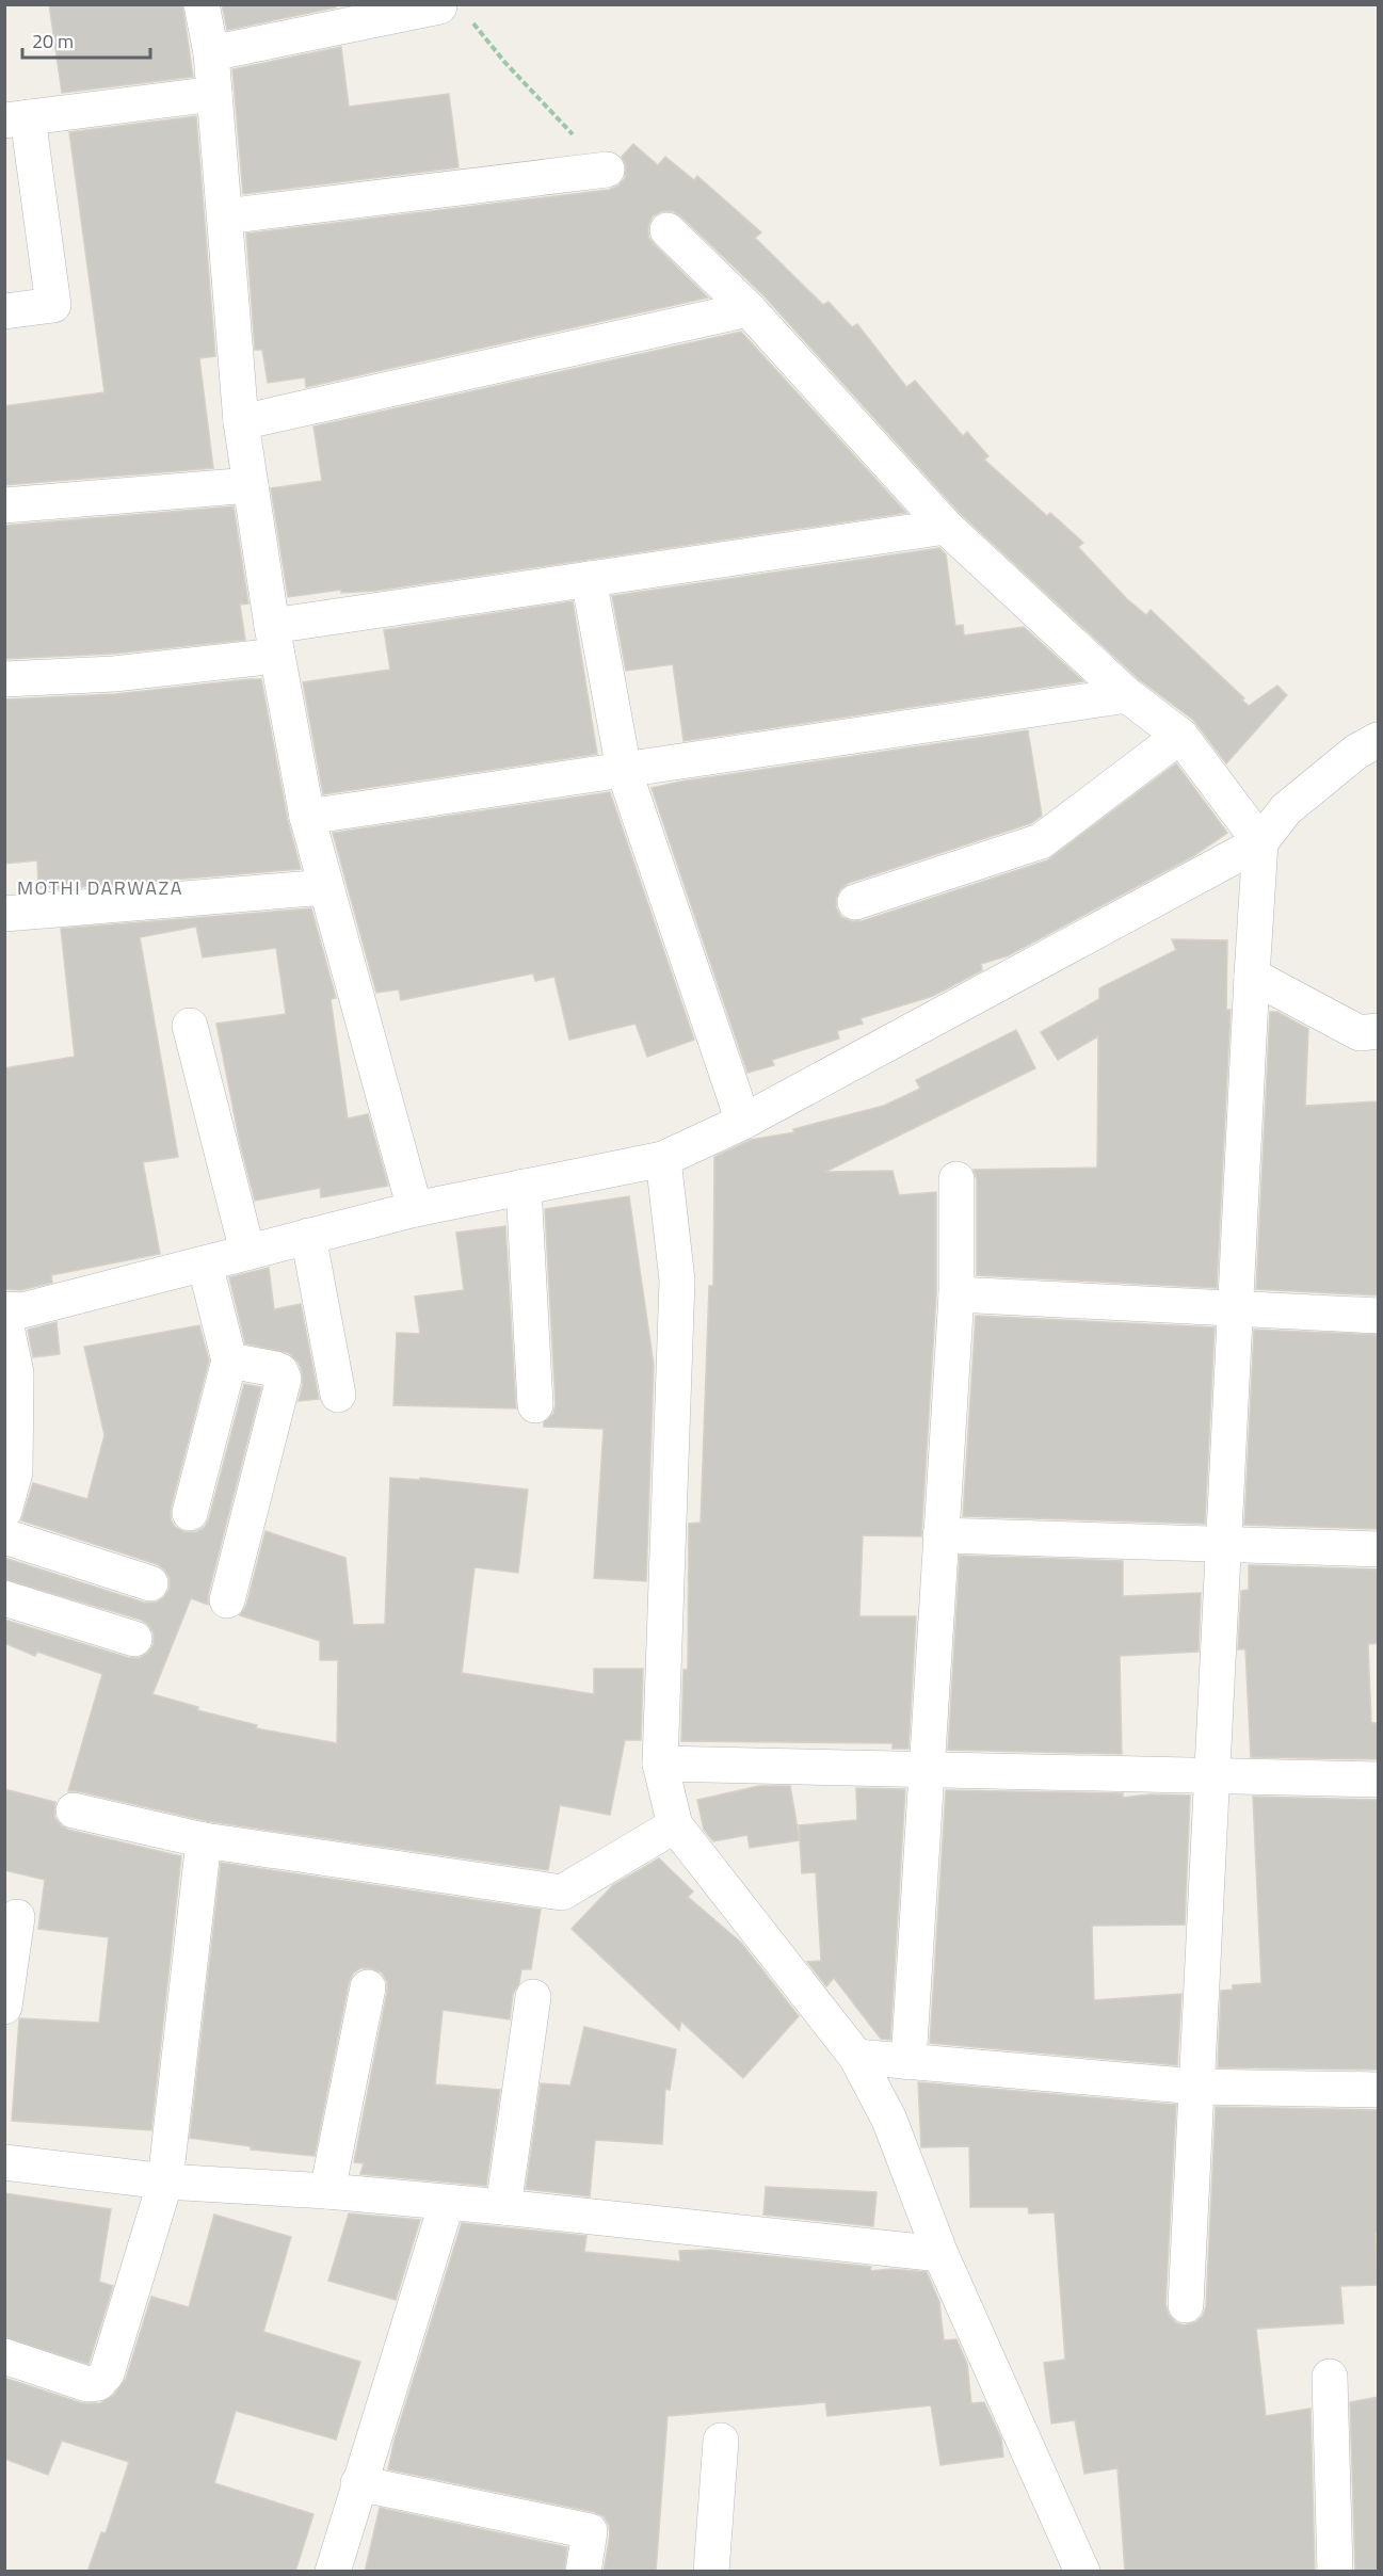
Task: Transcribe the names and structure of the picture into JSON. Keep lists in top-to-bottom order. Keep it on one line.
{"districts":["MOTHI DARWAZA"],"scale_bar":"20 m"}
